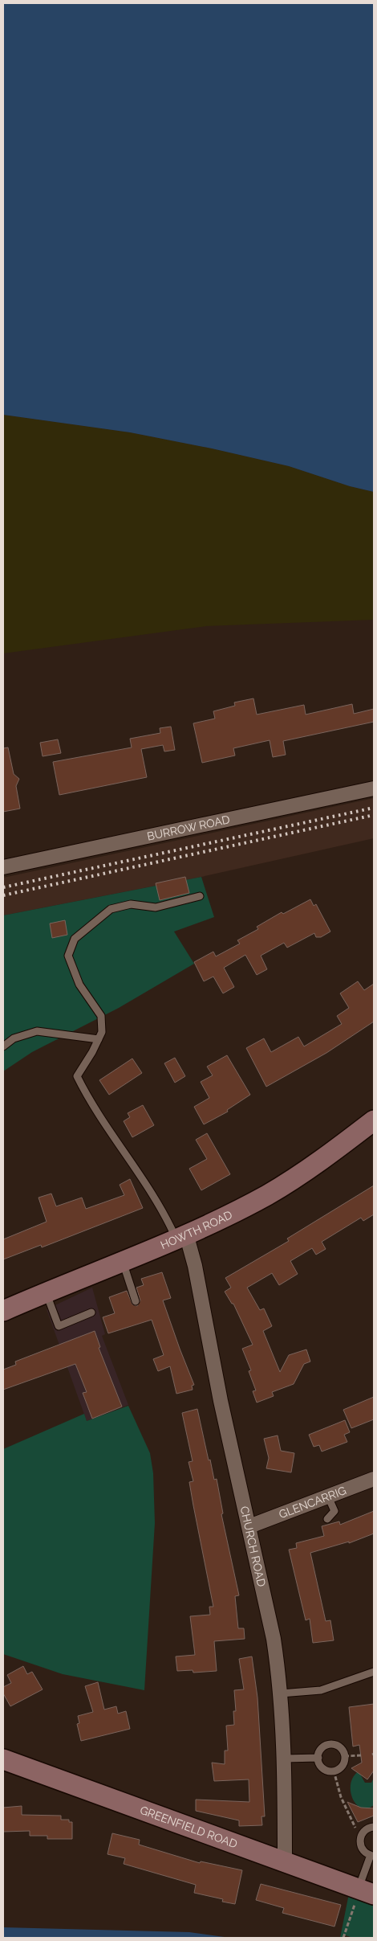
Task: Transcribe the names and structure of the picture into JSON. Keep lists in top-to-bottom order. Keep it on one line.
{"streets":{"main road":["HOWTH ROAD","GREENFIELD ROAD"],"street":["BURROW ROAD","GLENCARRIG","CHURCH ROAD"]},"crossings":[["HOWTH ROAD","CHURCH ROAD"],["GLENCARRIG","CHURCH ROAD"],["CHURCH ROAD","GREENFIELD ROAD"]]}
